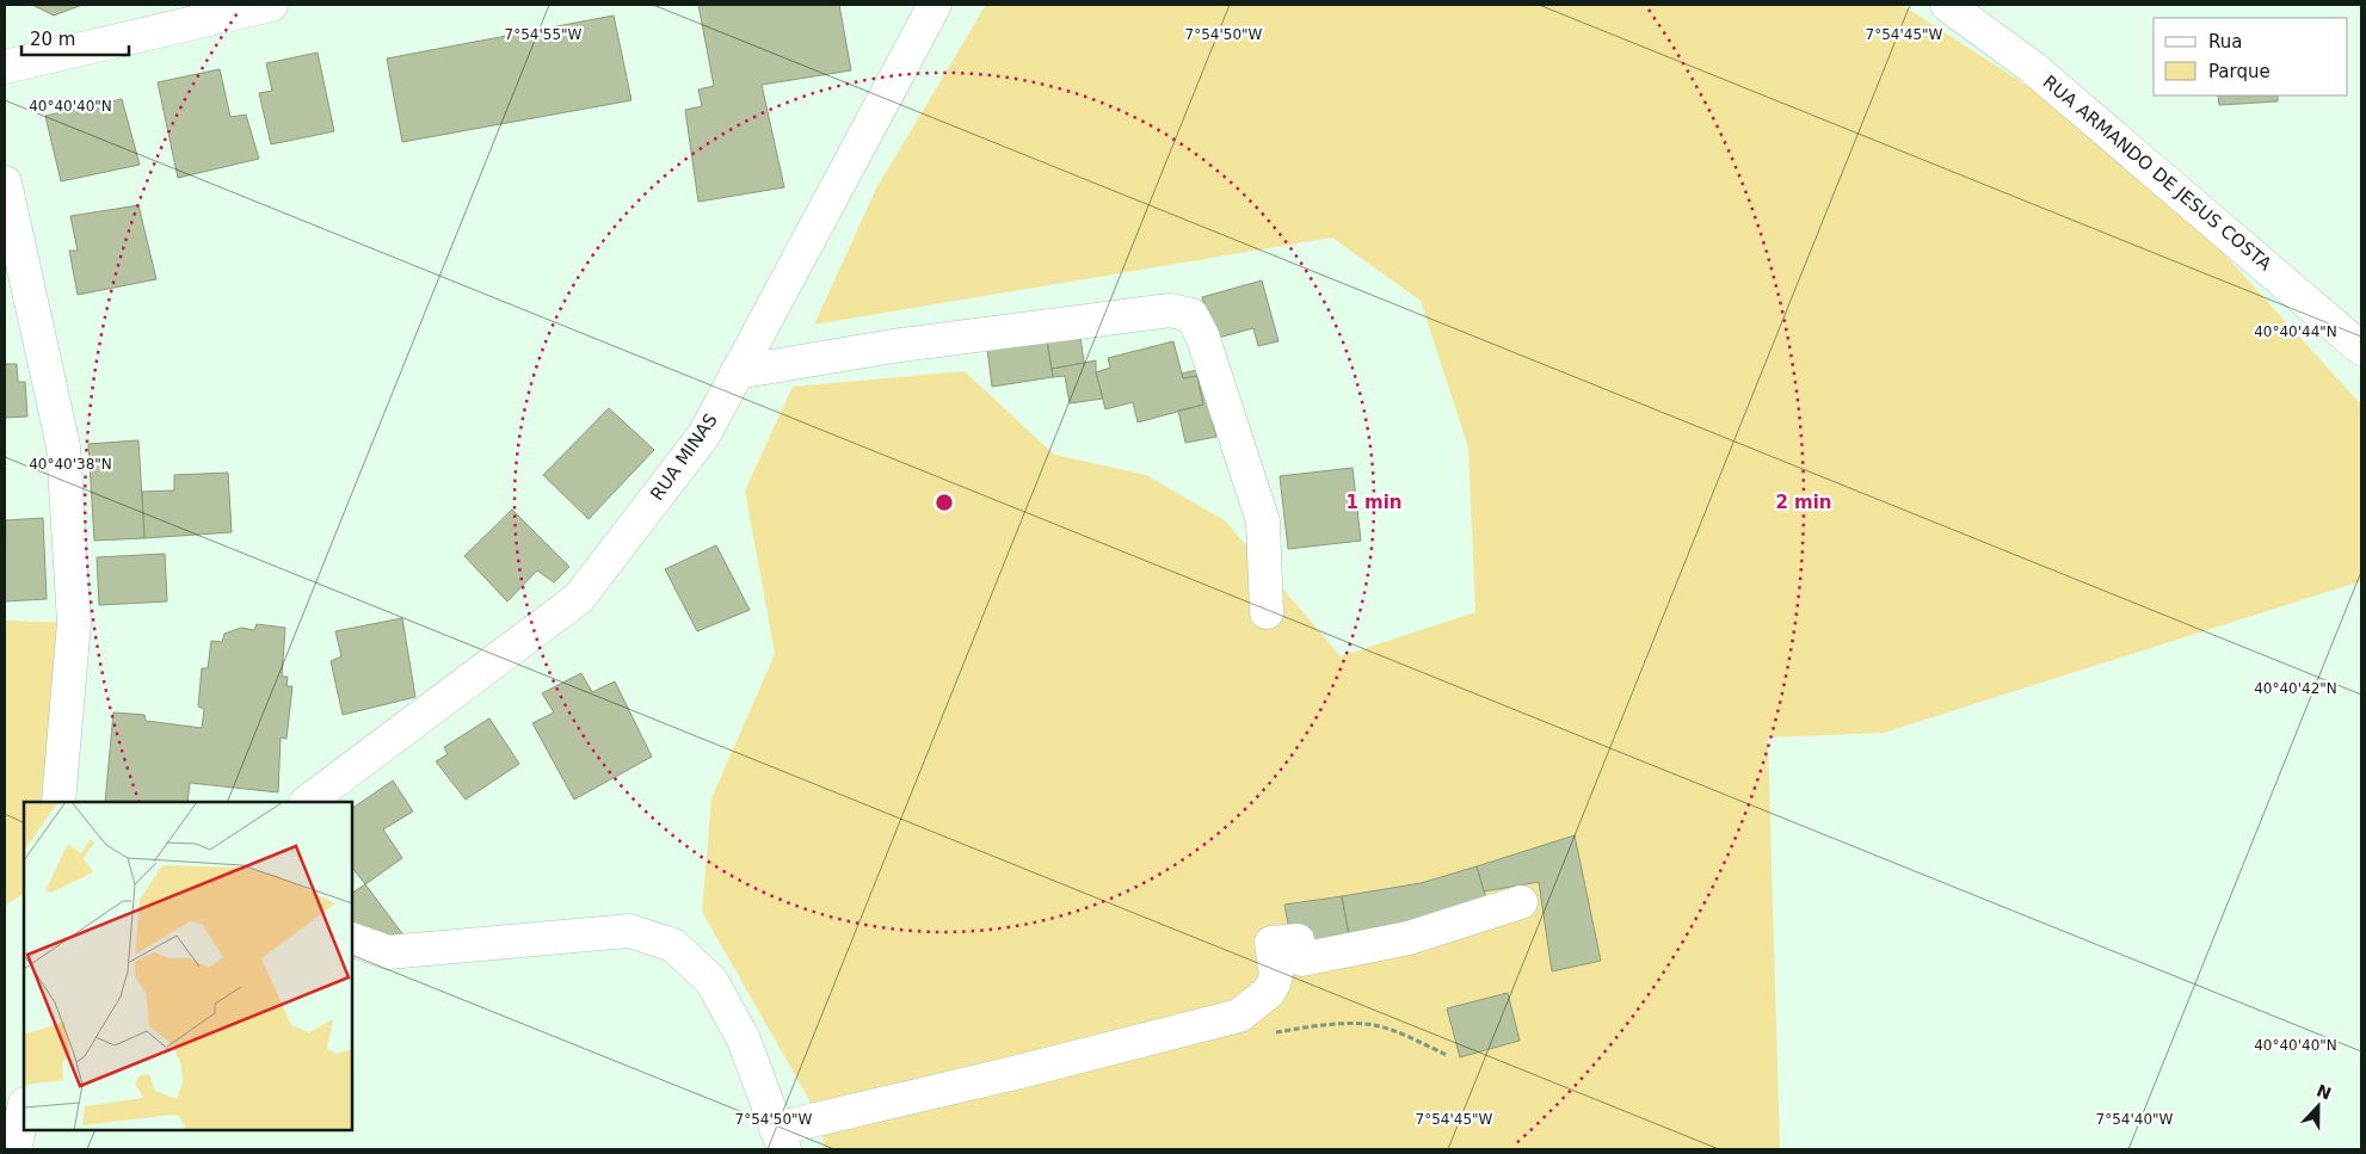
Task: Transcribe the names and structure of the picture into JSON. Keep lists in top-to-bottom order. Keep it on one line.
{"streets":{"street":["RUA ARMANDO DE JESUS COSTA","RUA MINAS"]},"legend":["Rua","Parque"],"scale_bar":"20 m","north":"top","coordinates":["7°54'55\"W","7°54'50\"W","7°54'45\"W","40°40'40\"N","40°40'44\"N","40°40'38\"N","40°40'42\"N","7°54'40\"W"],"rings":["1 min","2 min"]}
